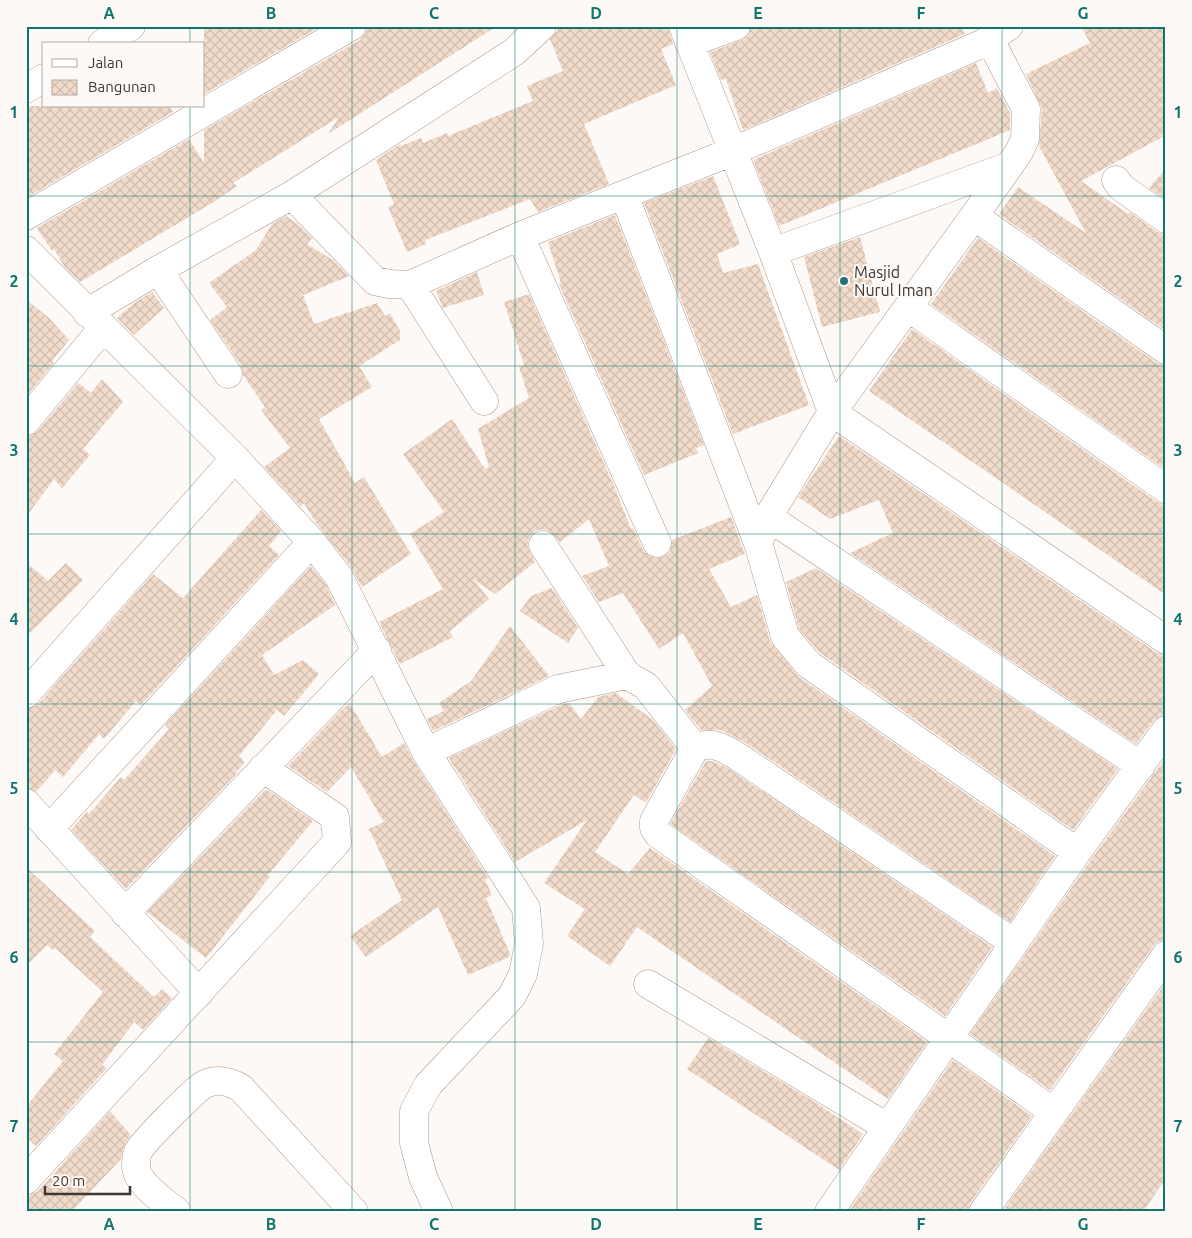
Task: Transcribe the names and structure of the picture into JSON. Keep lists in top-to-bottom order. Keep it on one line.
{"places":["Masjid Nurul Iman"],"legend":["Jalan","Bangunan"],"scale_bar":"20 m","grid":{"columns":["A","B","C","D","E","F","G"],"rows":["1","2","3","4","5","6","7"]}}
